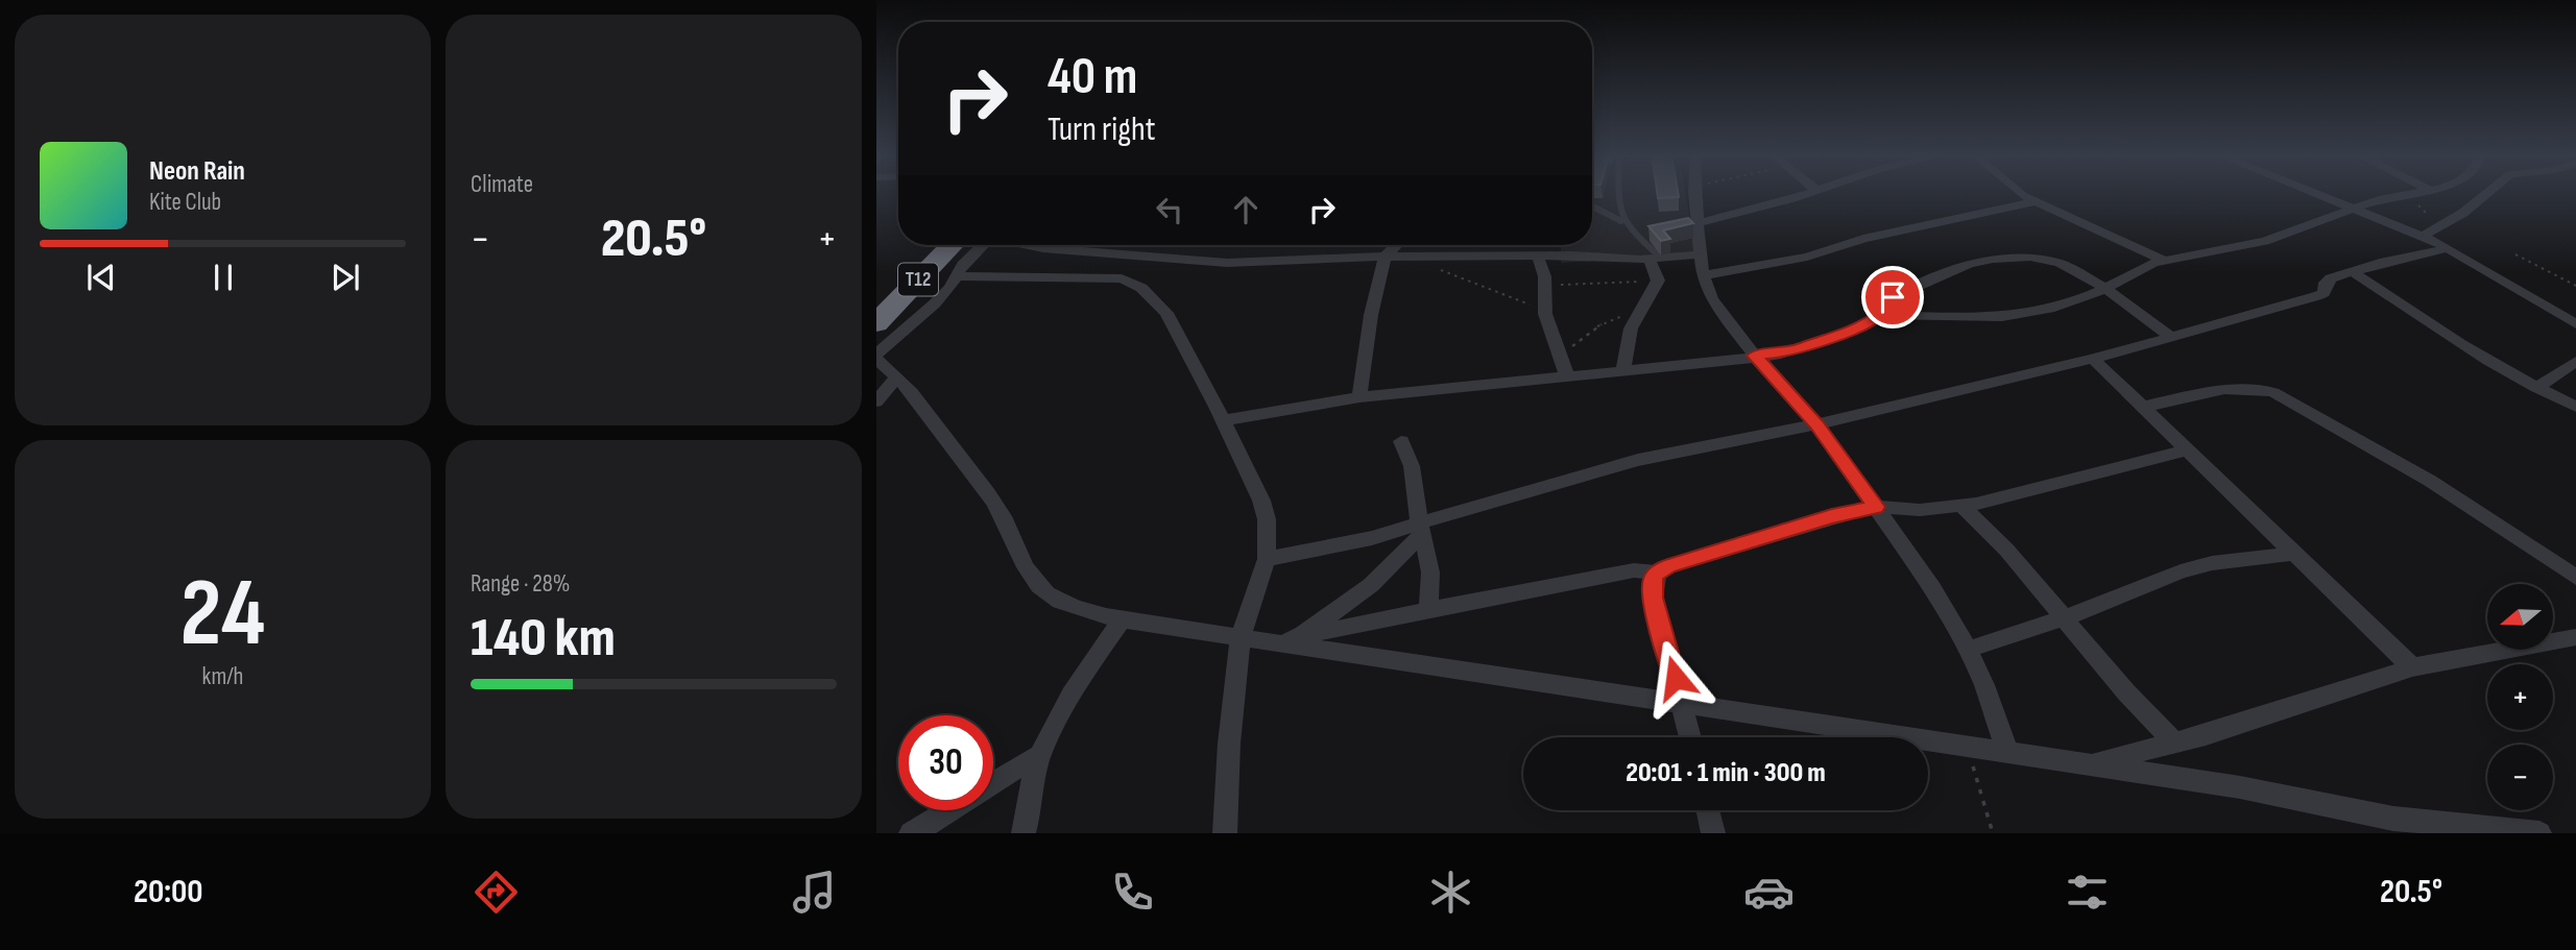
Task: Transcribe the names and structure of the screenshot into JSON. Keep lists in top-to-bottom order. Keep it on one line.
{"streets":{"highway":["T12"]},"north":"left","page":{"tile":["Climate",["24","km/h"],["Range · 28%","140 km"]],"turn":["40 m","Turn right"],"song":["Neon Rain","Kite Club"],"heat":["−","20.5°","+"],"map_buttons":["+","−"],"limit":"30","trip":"20:01 · 1 min · 300 m","tabs":["20:00","20.5°"]}}
